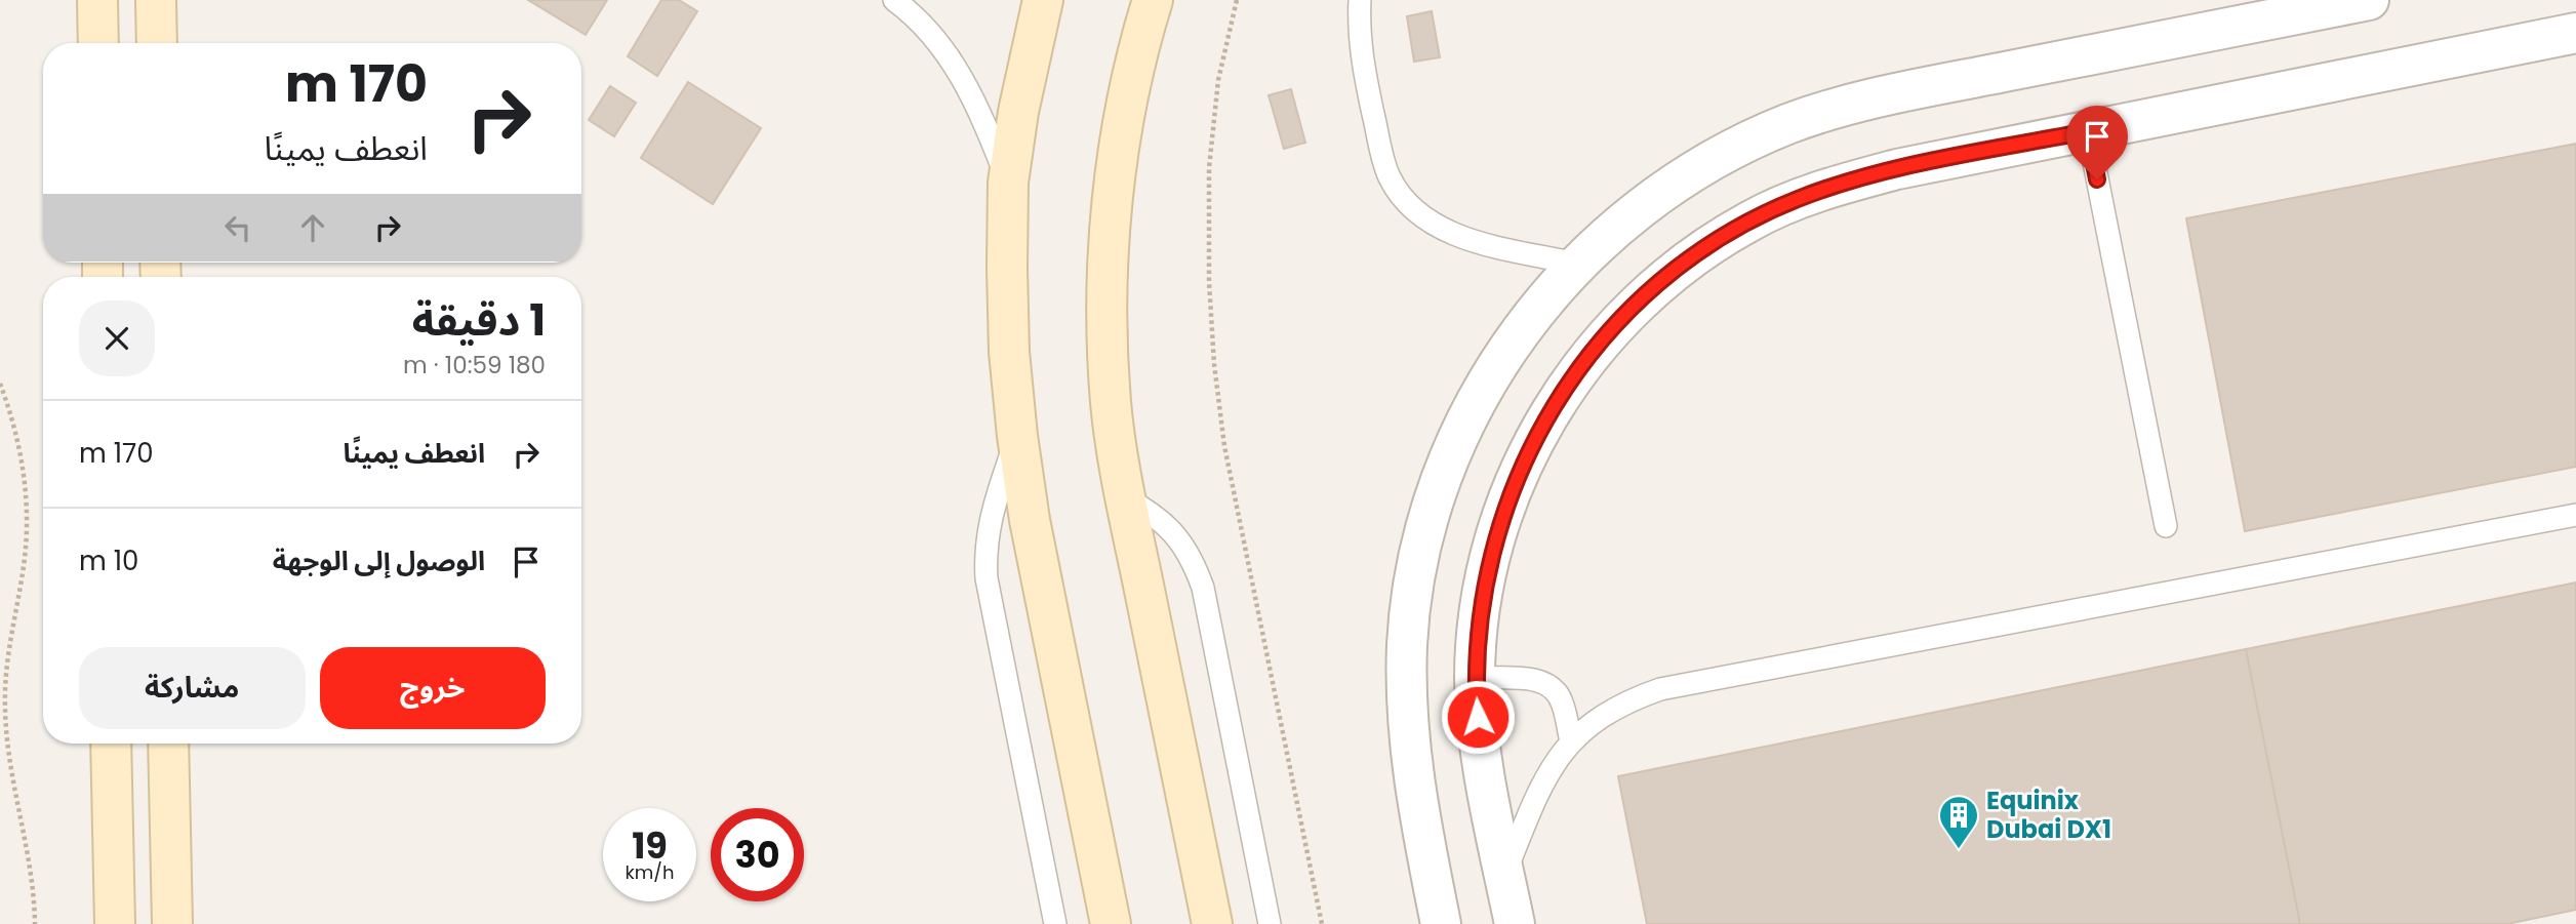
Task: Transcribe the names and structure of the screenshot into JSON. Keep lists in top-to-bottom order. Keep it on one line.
{"places":{"building":["Equinix Dubai DX1"]},"page":{"turn":["170 m","انعطف يمينًا"],"heading":["1 دقيقة","180 m · 10:59"],"list":[{"name":"انعطف يمينًا","value":"170 m"},{"name":"الوصول إلى الوجهة","value":"10 m"}],"buttons":["خروج","مشاركة"],"speed":"19 km/h","limit":"30"}}
